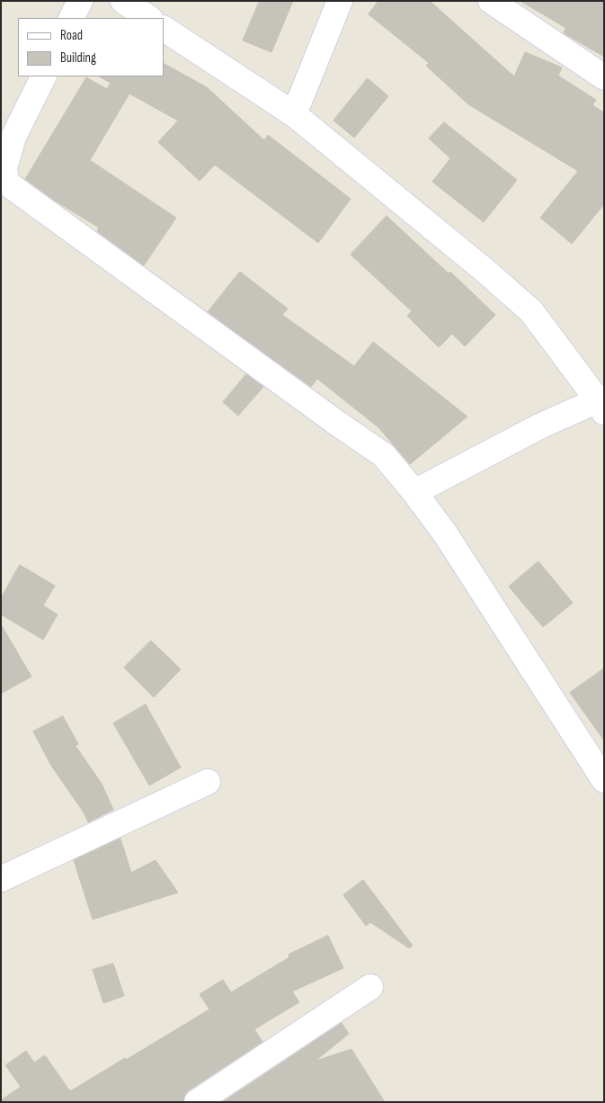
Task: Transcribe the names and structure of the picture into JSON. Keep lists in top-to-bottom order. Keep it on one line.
{"legend":["Road","Building"]}
